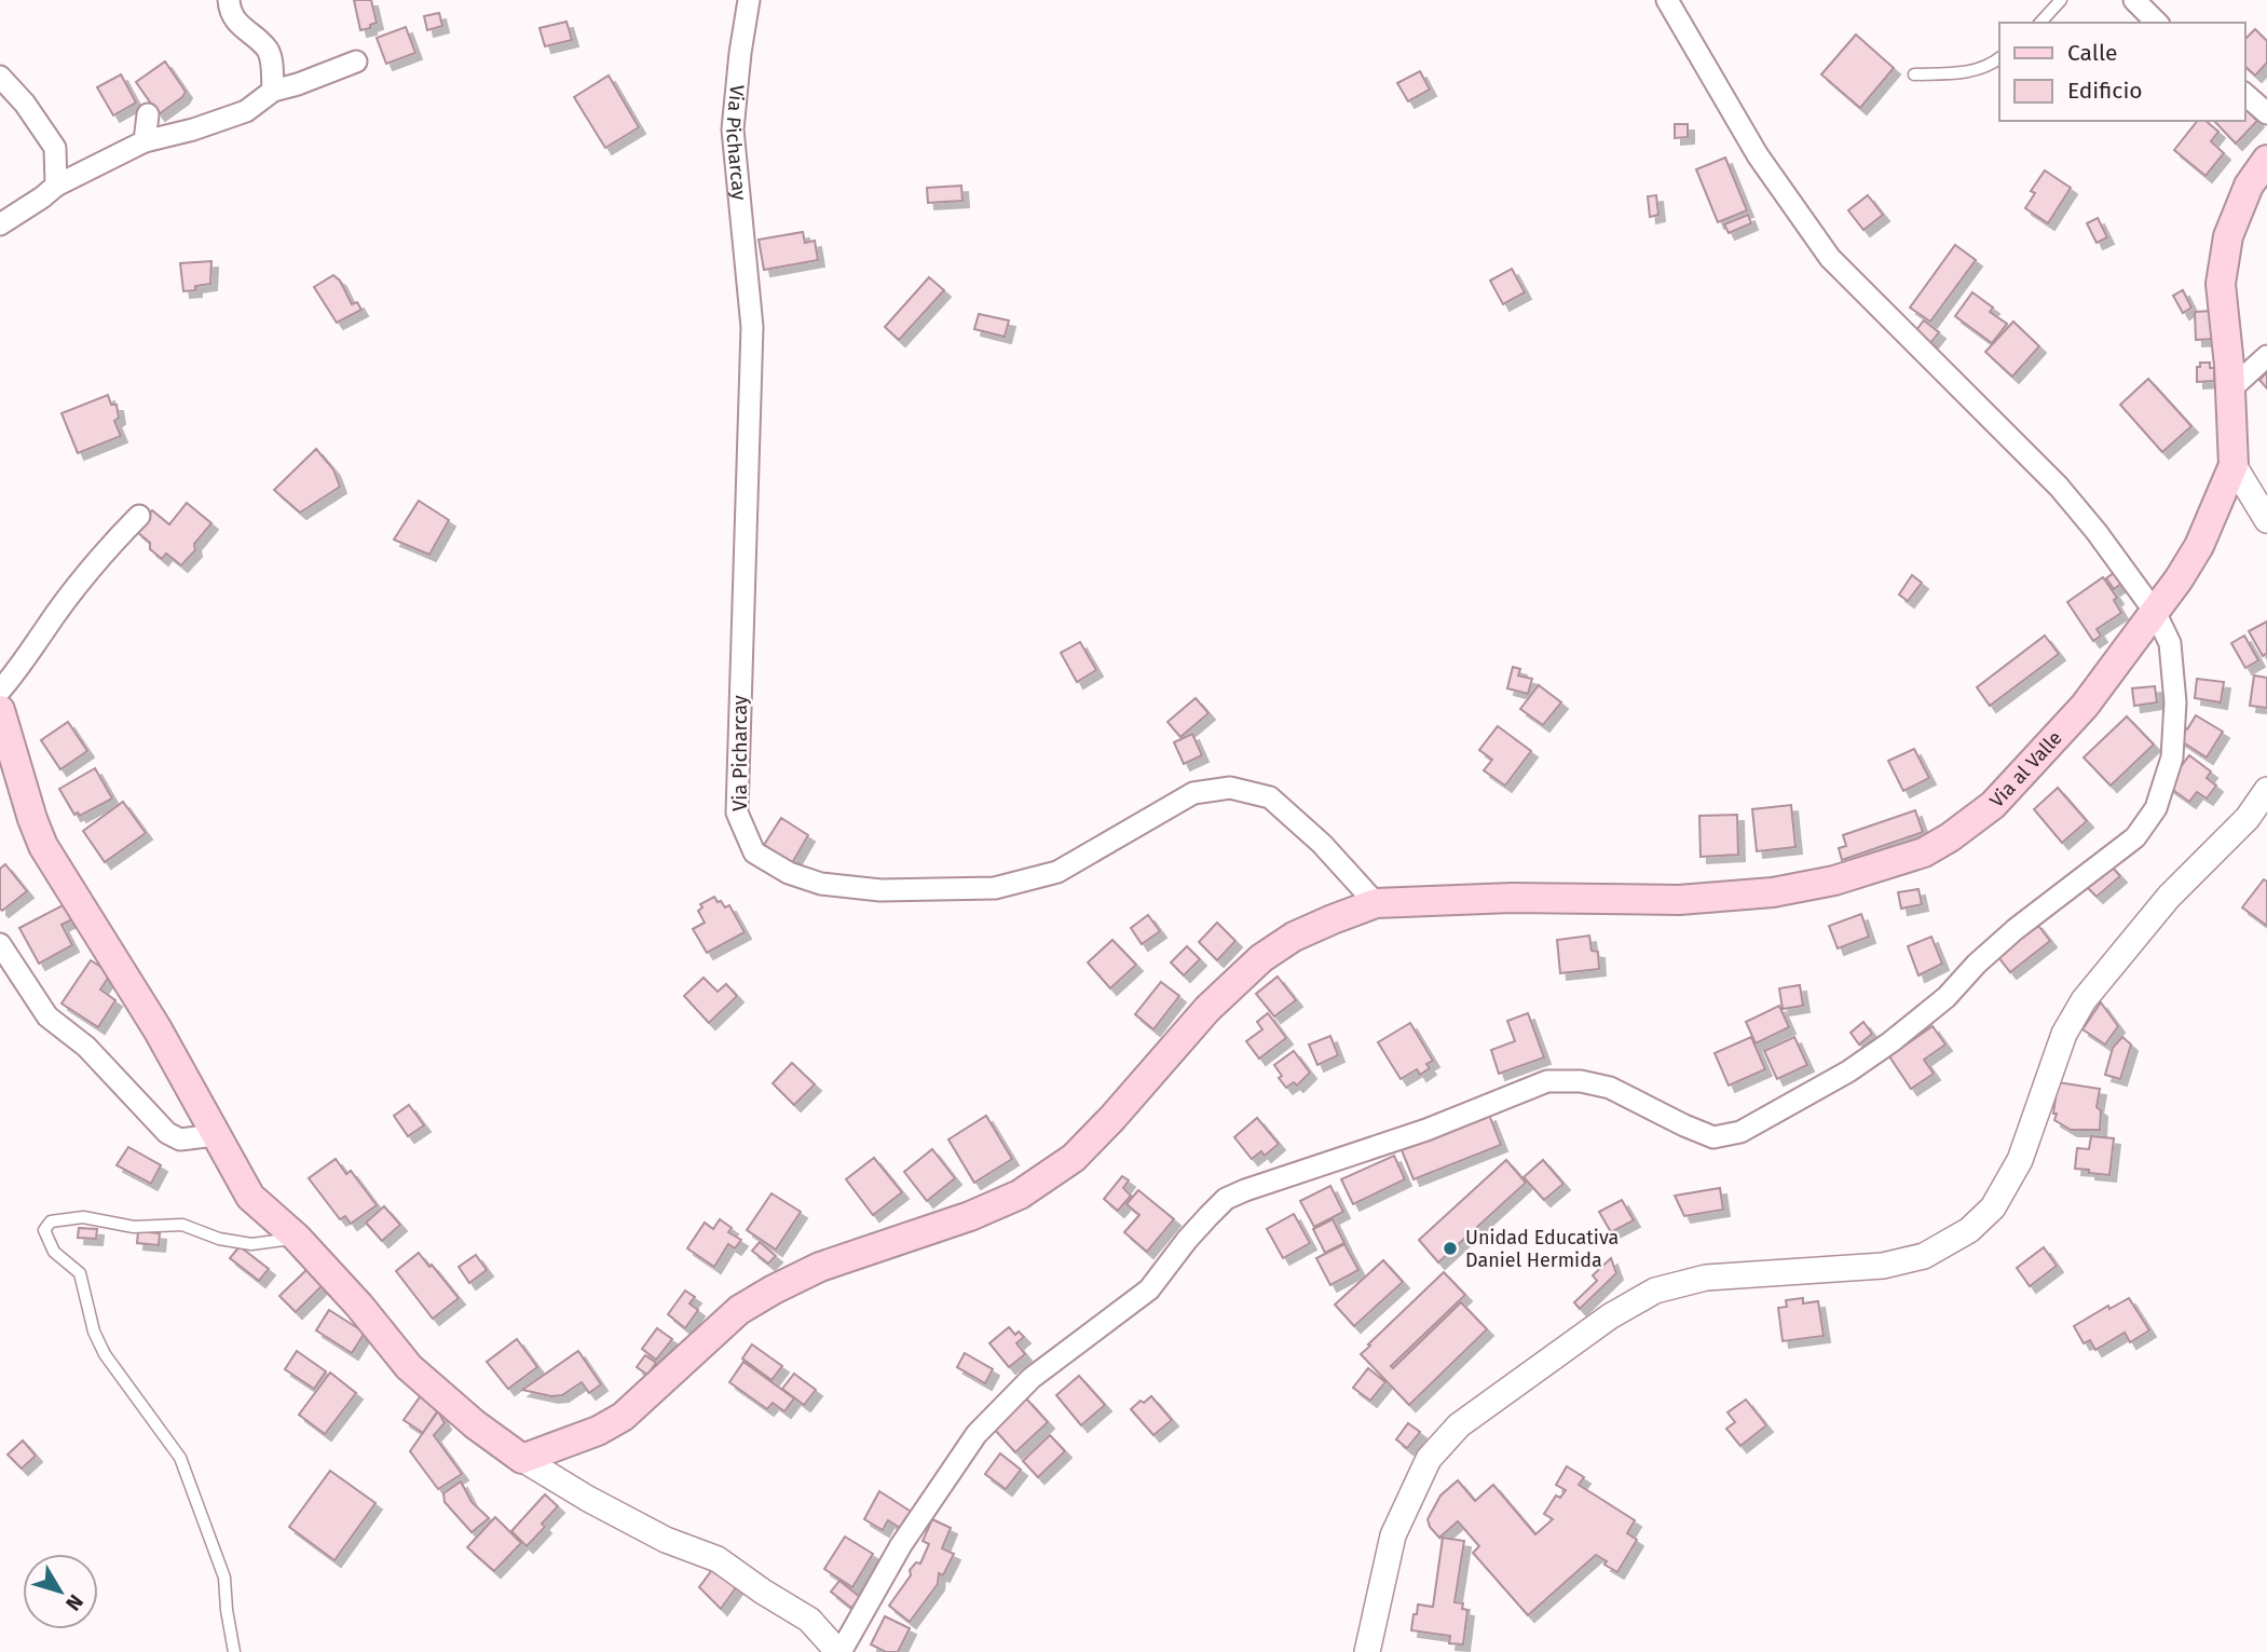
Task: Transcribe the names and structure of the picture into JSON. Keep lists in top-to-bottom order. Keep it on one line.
{"streets":{"main road":["Via al Valle"],"street":["Via Picharcay"]},"crossings":[["Via Picharcay","Via al Valle"]],"places":["Unidad Educativa Daniel Hermida"],"legend":["Calle","Edificio"],"north":"bottom right"}
